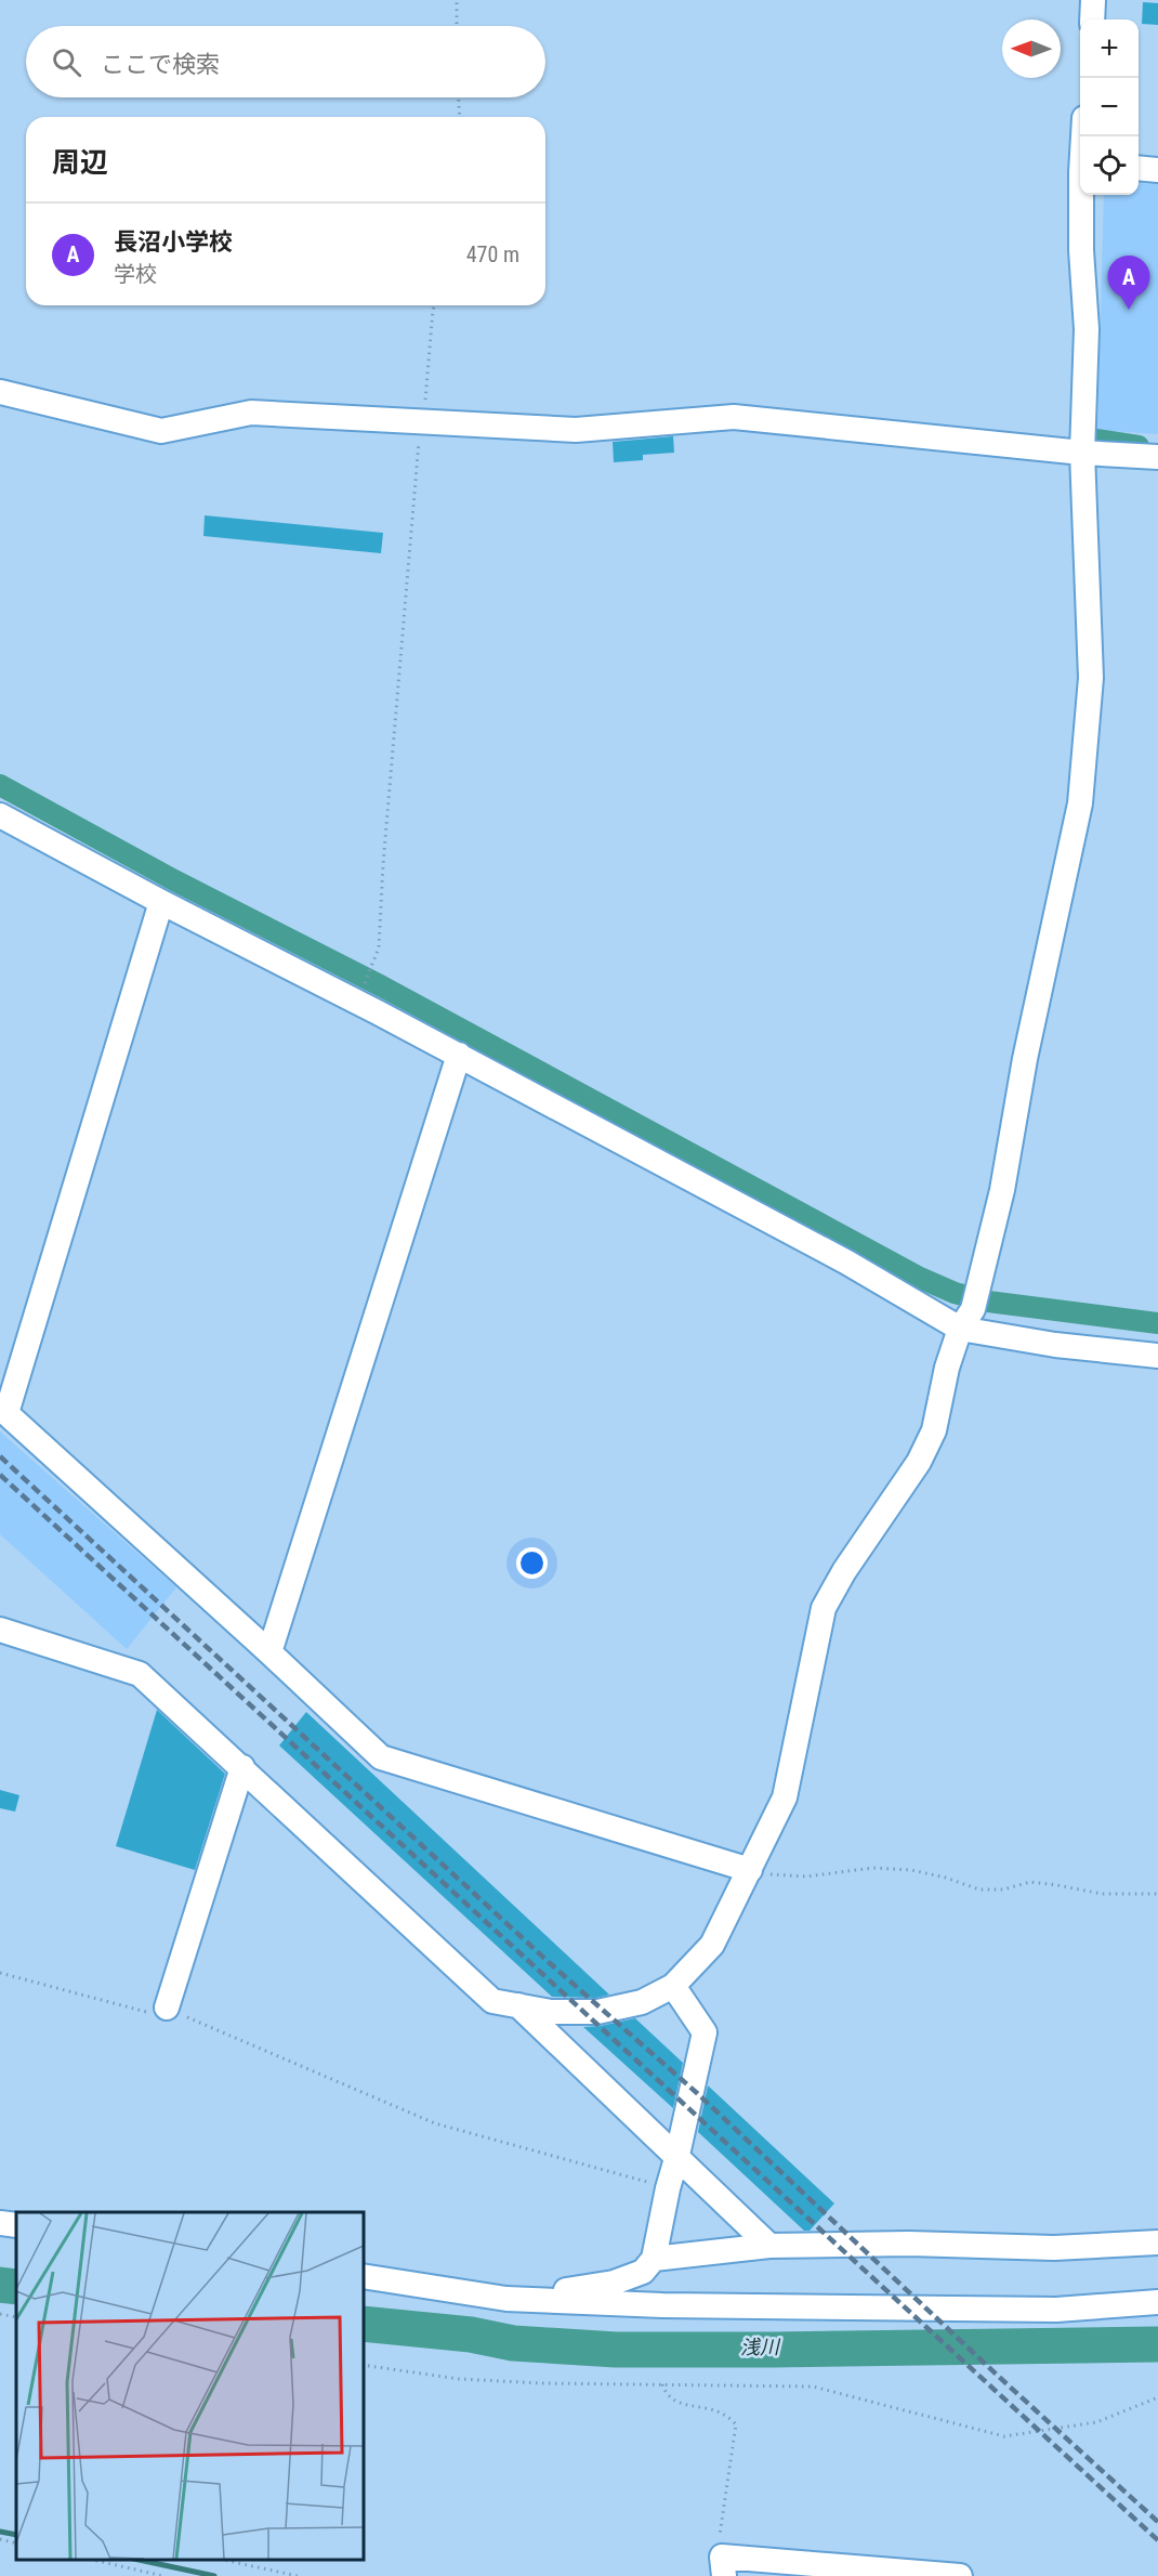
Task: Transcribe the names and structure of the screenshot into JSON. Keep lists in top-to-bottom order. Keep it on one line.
{"water":["浅川"],"north":"left","page":{"map_buttons":["+","−"],"search":"ここで検索","heading":"周辺","list":[{"mark":"A","name":"長沼小学校","note":"学校","value":"470 m"}],"pins":"A"}}
